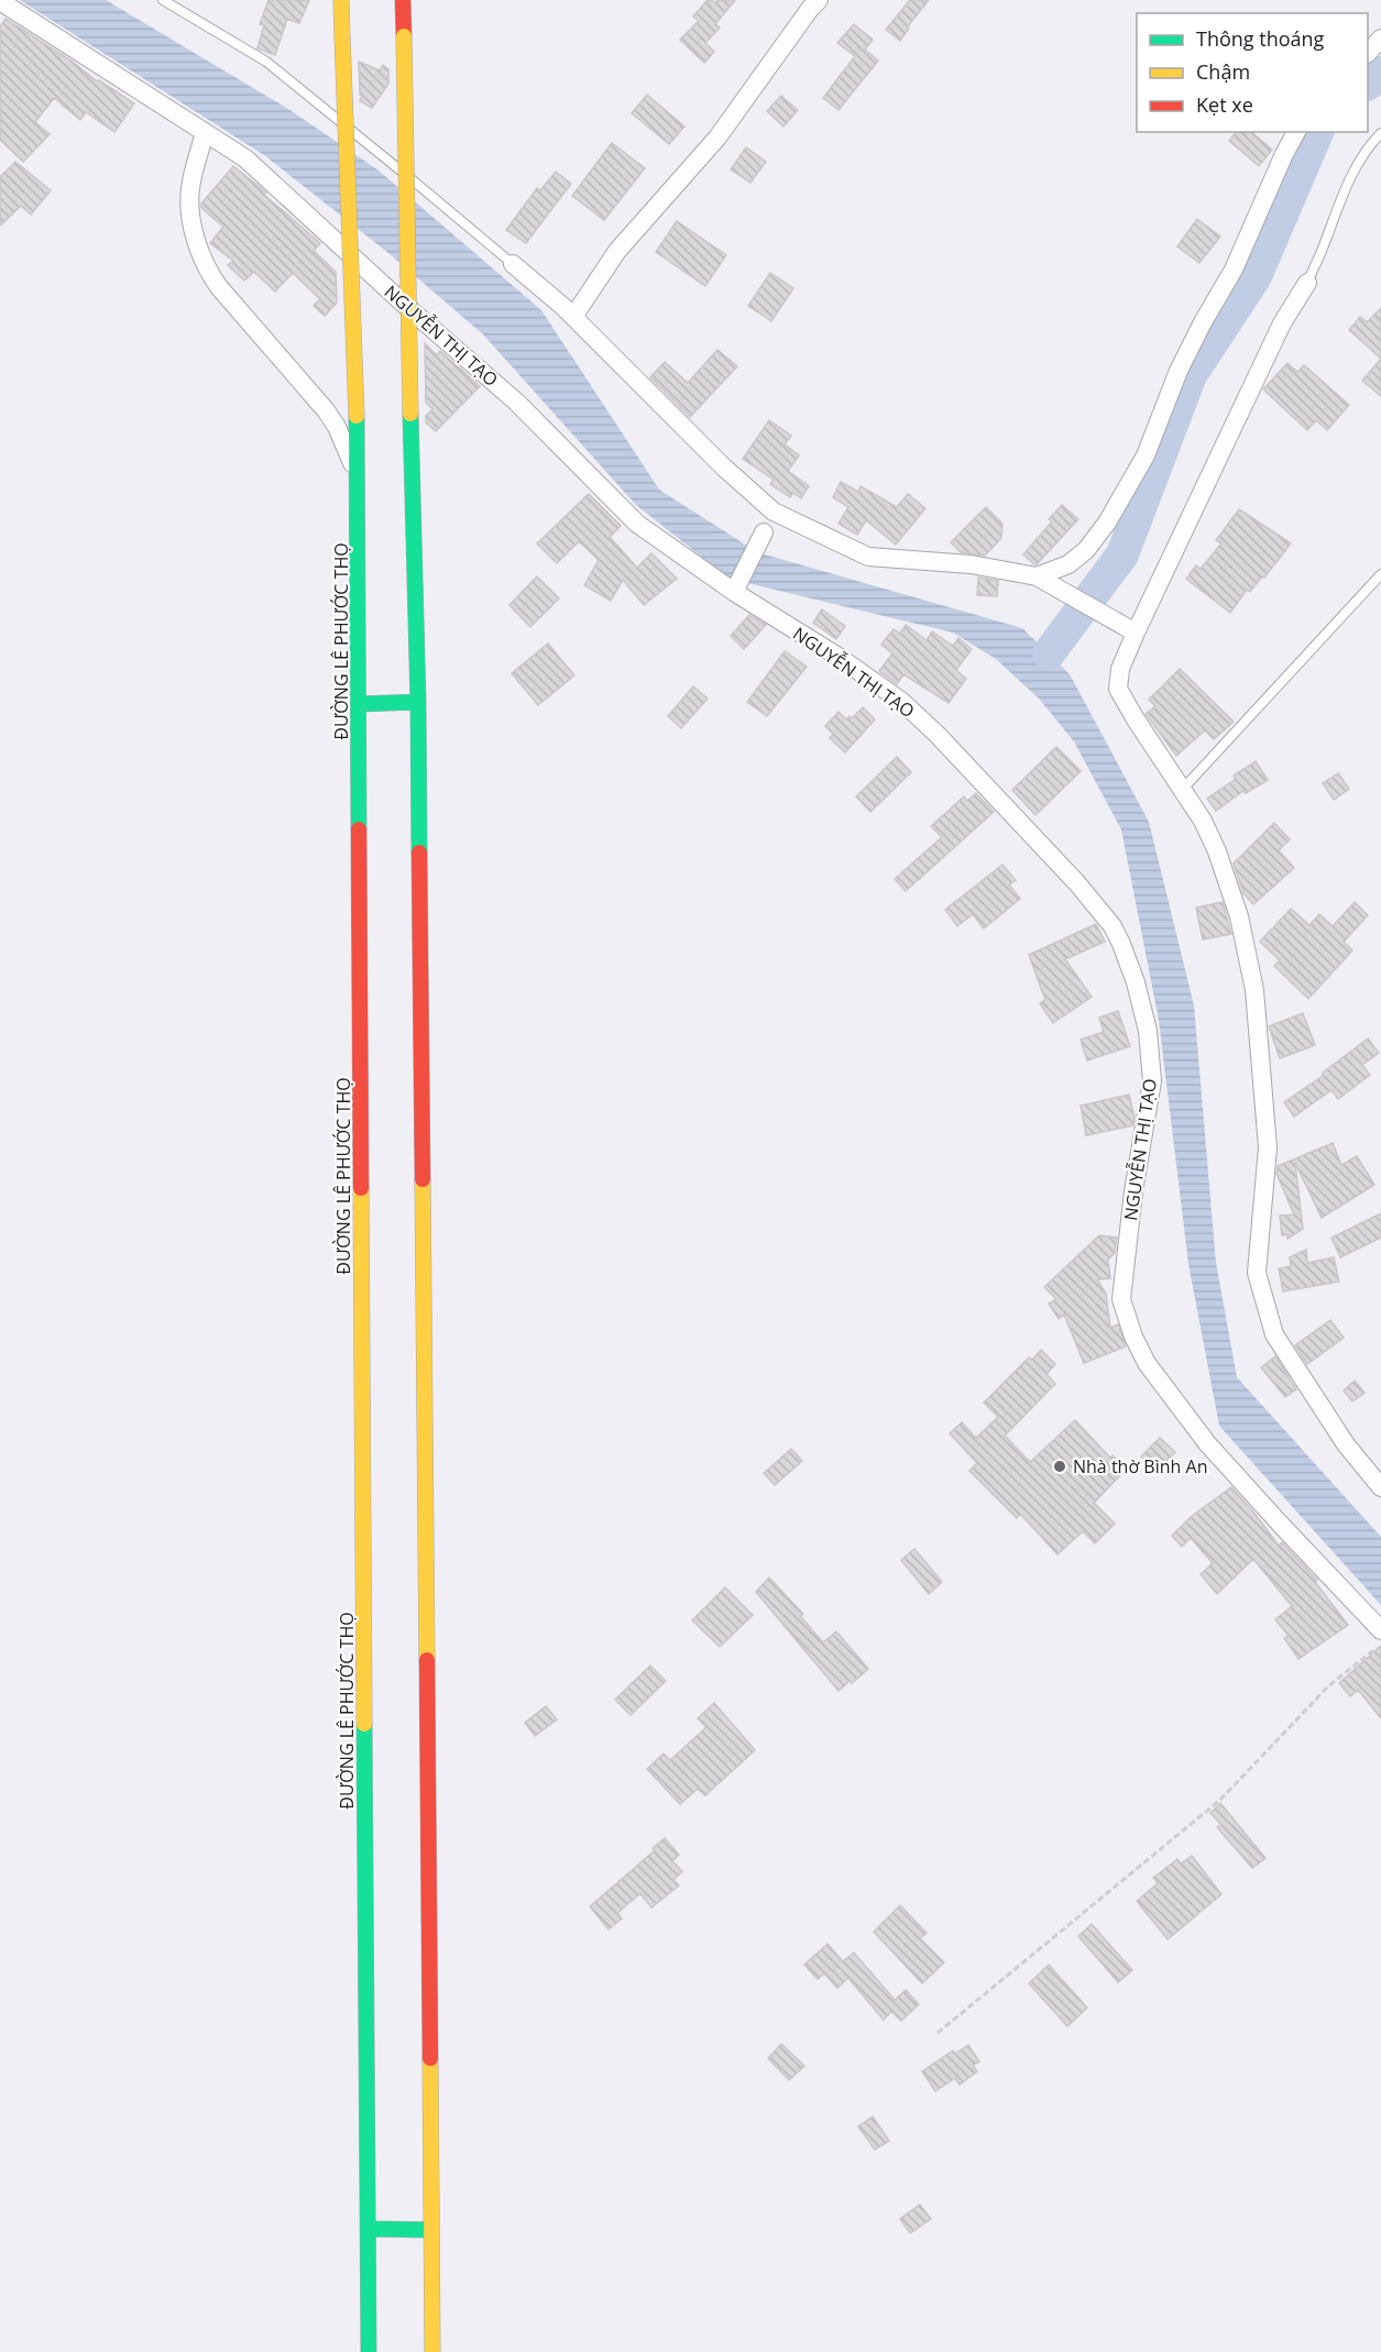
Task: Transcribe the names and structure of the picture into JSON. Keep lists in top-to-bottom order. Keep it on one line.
{"streets":{"street":["NGUYỄN THỊ TẠO","ĐƯỜNG LÊ PHƯỚC THỌ"]},"places":["Nhà thờ Bình An"],"legend":["Thông thoáng","Chậm","Kẹt xe"]}
